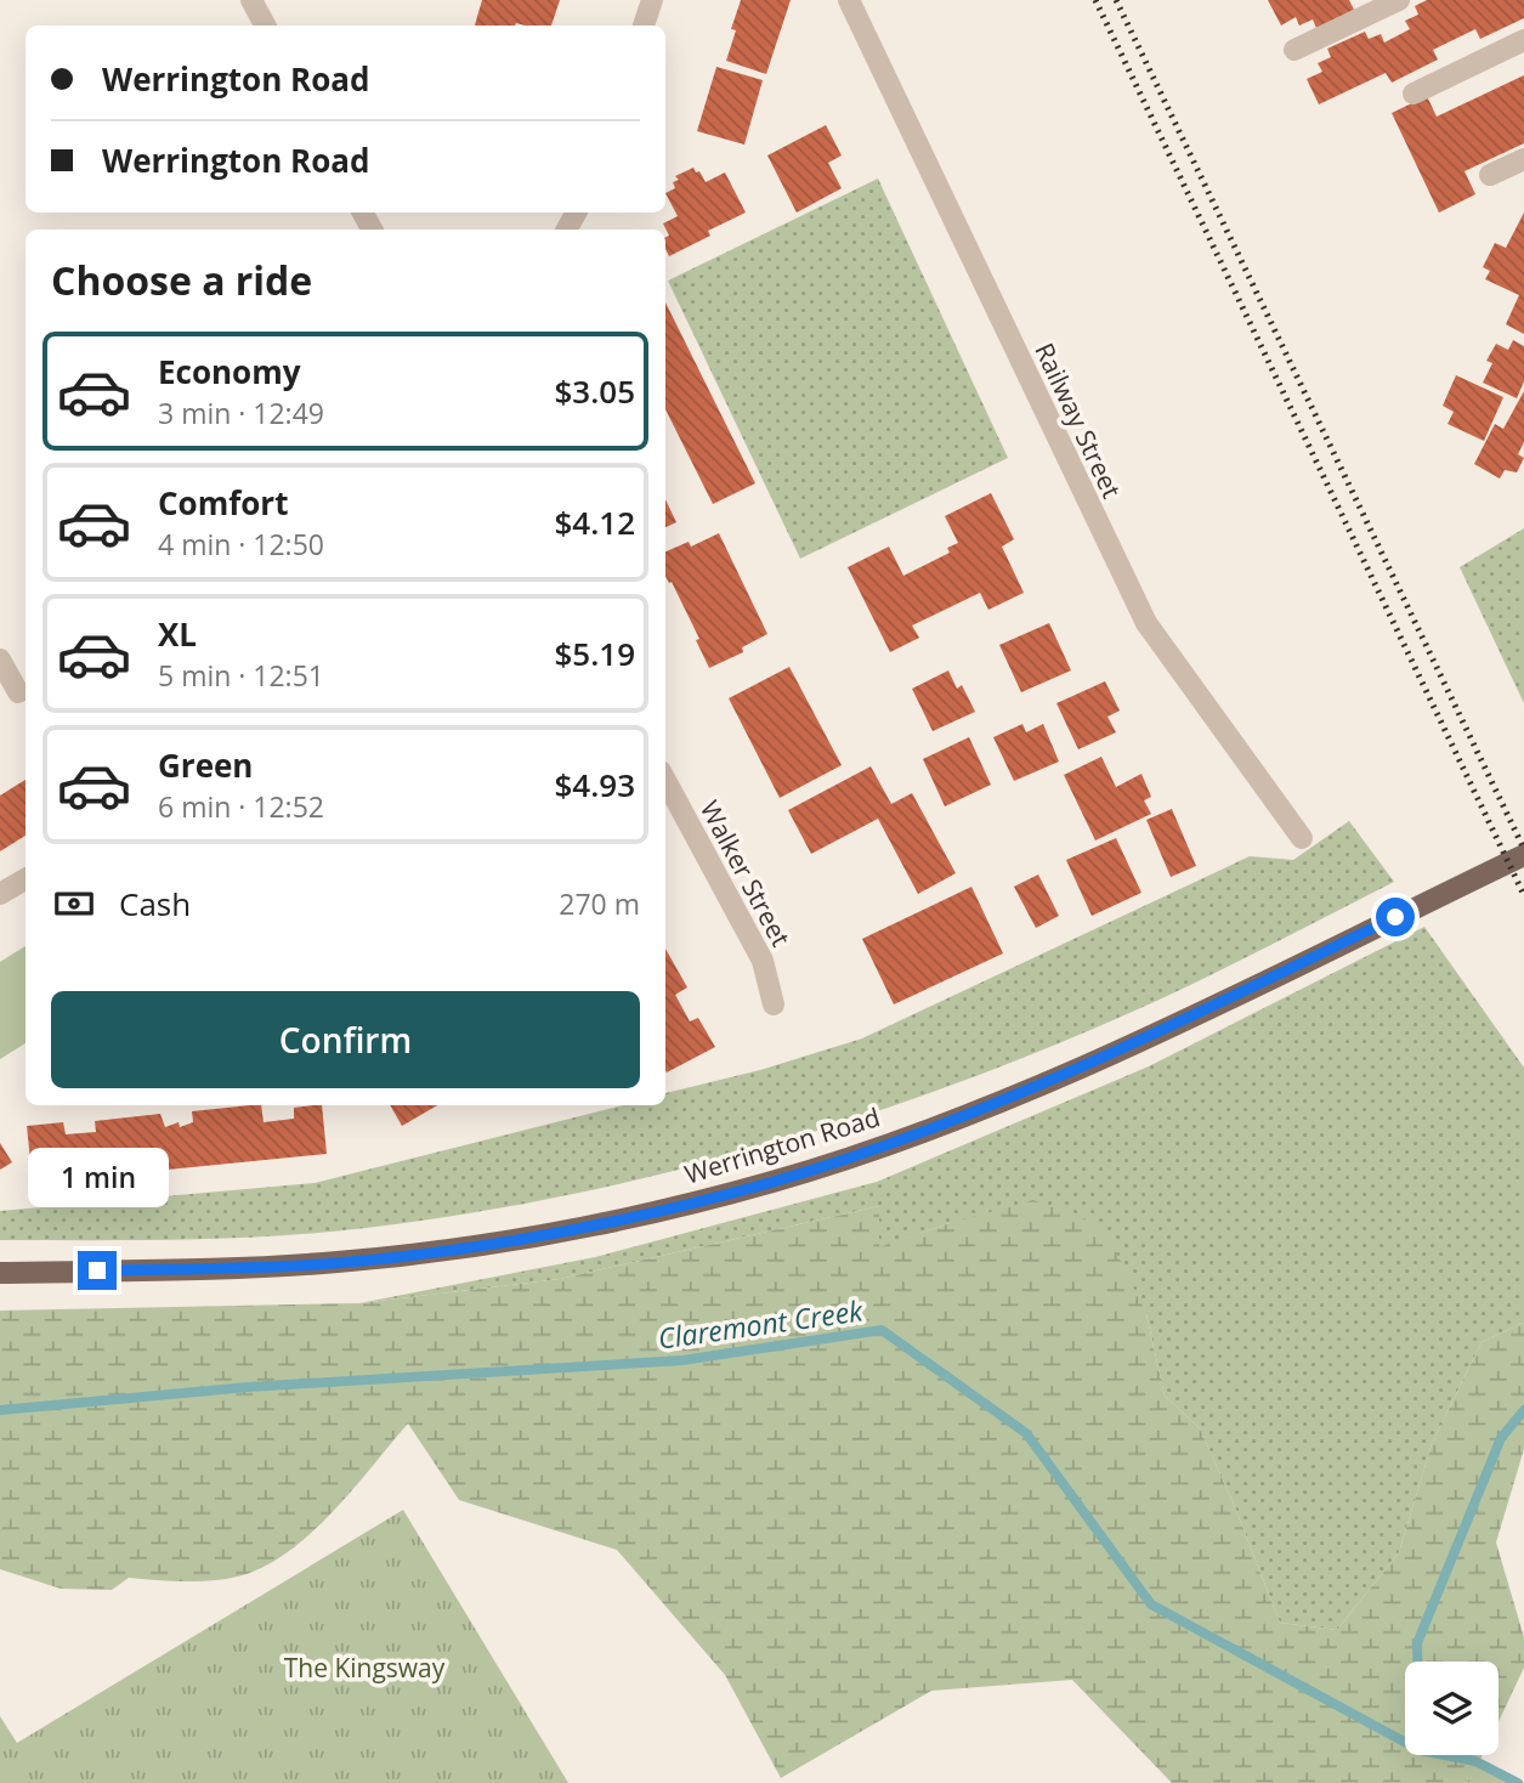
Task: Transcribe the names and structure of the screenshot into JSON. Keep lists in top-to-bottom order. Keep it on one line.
{"streets":{"main road":["Werrington Road"],"street":["Railway Street","Walker Street"]},"water":["Claremont Creek"],"parks":["The Kingsway"],"page":{"banner":["Werrington Road","Werrington Road"],"heading":"Choose a ride","list":[{"name":"Economy","note":"3 min · 12:49","value":"$3.05"},{"name":"Comfort","note":"4 min · 12:50","value":"$4.12"},{"name":"XL","note":"5 min · 12:51","value":"$5.19"},{"name":"Green","note":"6 min · 12:52","value":"$4.93"}],"pay":["Cash","270 m"],"buttons":"Confirm","bubble":"1 min"}}
